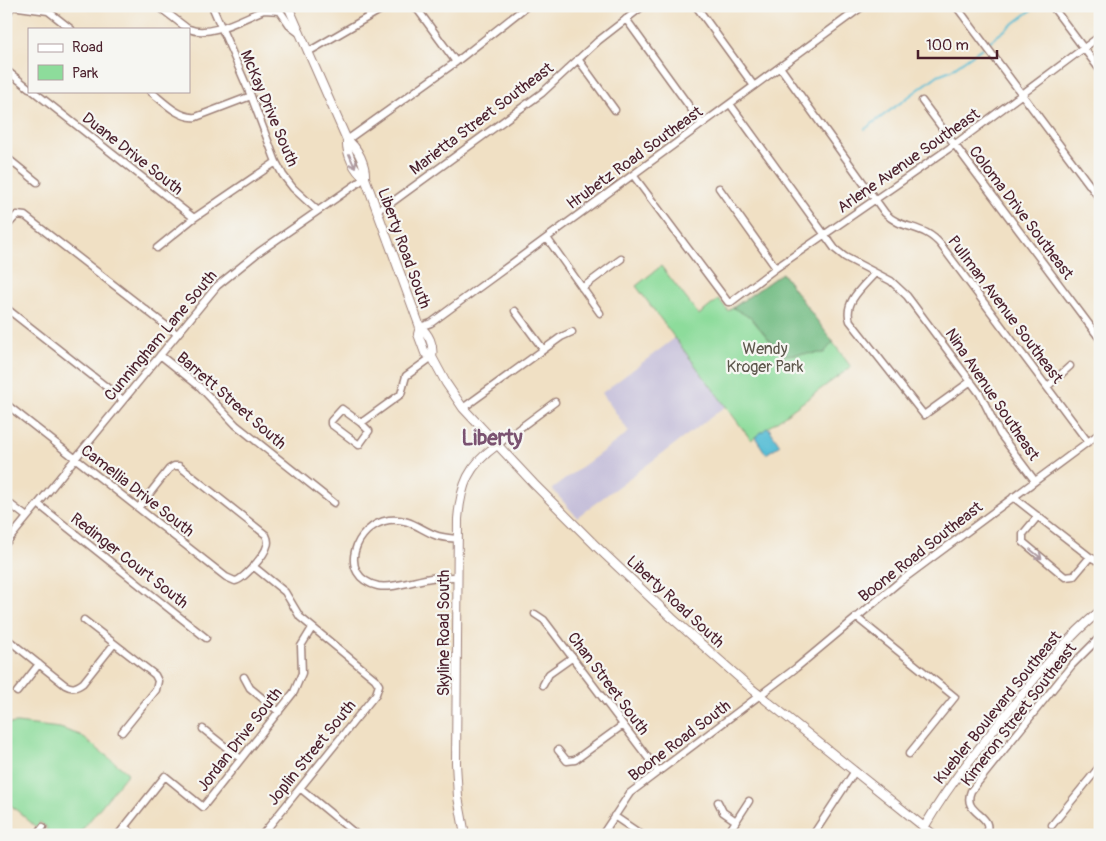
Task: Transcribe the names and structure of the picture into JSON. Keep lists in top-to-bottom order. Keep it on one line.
{"streets":{"main road":["Liberty Road South","Skyline Road South","Kuebler Boulevard Southeast"],"street":["McKay Drive South","Marietta Street Southeast","Duane Drive South","Hrubetz Road Southeast","Arlene Avenue Southeast","Coloma Drive Southeast","Pullman Avenue Southeast","Cunningham Lane South","Nina Avenue Southeast","Barrett Street South","Camellia Drive South","Boone Road Southeast","Redinger Court South","Chan Street South","Kimeron Street Southeast","Jordan Drive South","Boone Road South","Joplin Street South"]},"crossings":[["McKay Drive South","Cunningham Lane South"],["Marietta Street Southeast","Liberty Road South"],["Hrubetz Road Southeast","Arlene Avenue Southeast"],["Hrubetz Road Southeast","Liberty Road South"],["Hrubetz Road Southeast","Pullman Avenue Southeast"],["Hrubetz Road Southeast","Nina Avenue Southeast"],["Arlene Avenue Southeast","Coloma Drive Southeast"],["Arlene Avenue Southeast","Pullman Avenue Southeast"],["Arlene Avenue Southeast","Nina Avenue Southeast"],["Liberty Road South","Cunningham Lane South"],["Liberty Road South","Boone Road Southeast"],["Liberty Road South","Skyline Road South"],["Liberty Road South","Kuebler Boulevard Southeast"],["Liberty Road South","Boone Road South"],["Pullman Avenue Southeast","Boone Road Southeast"],["Cunningham Lane South","Barrett Street South"],["Cunningham Lane South","Camellia Drive South"],["Cunningham Lane South","Redinger Court South"],["Nina Avenue Southeast","Boone Road Southeast"],["Boone Road Southeast","Boone Road South"],["Chan Street South","Boone Road South"],["Jordan Drive South","Joplin Street South"]],"districts":["Liberty"],"parks":["Wendy Kroger Park"],"legend":["Road","Park"],"scale_bar":"100 m"}
